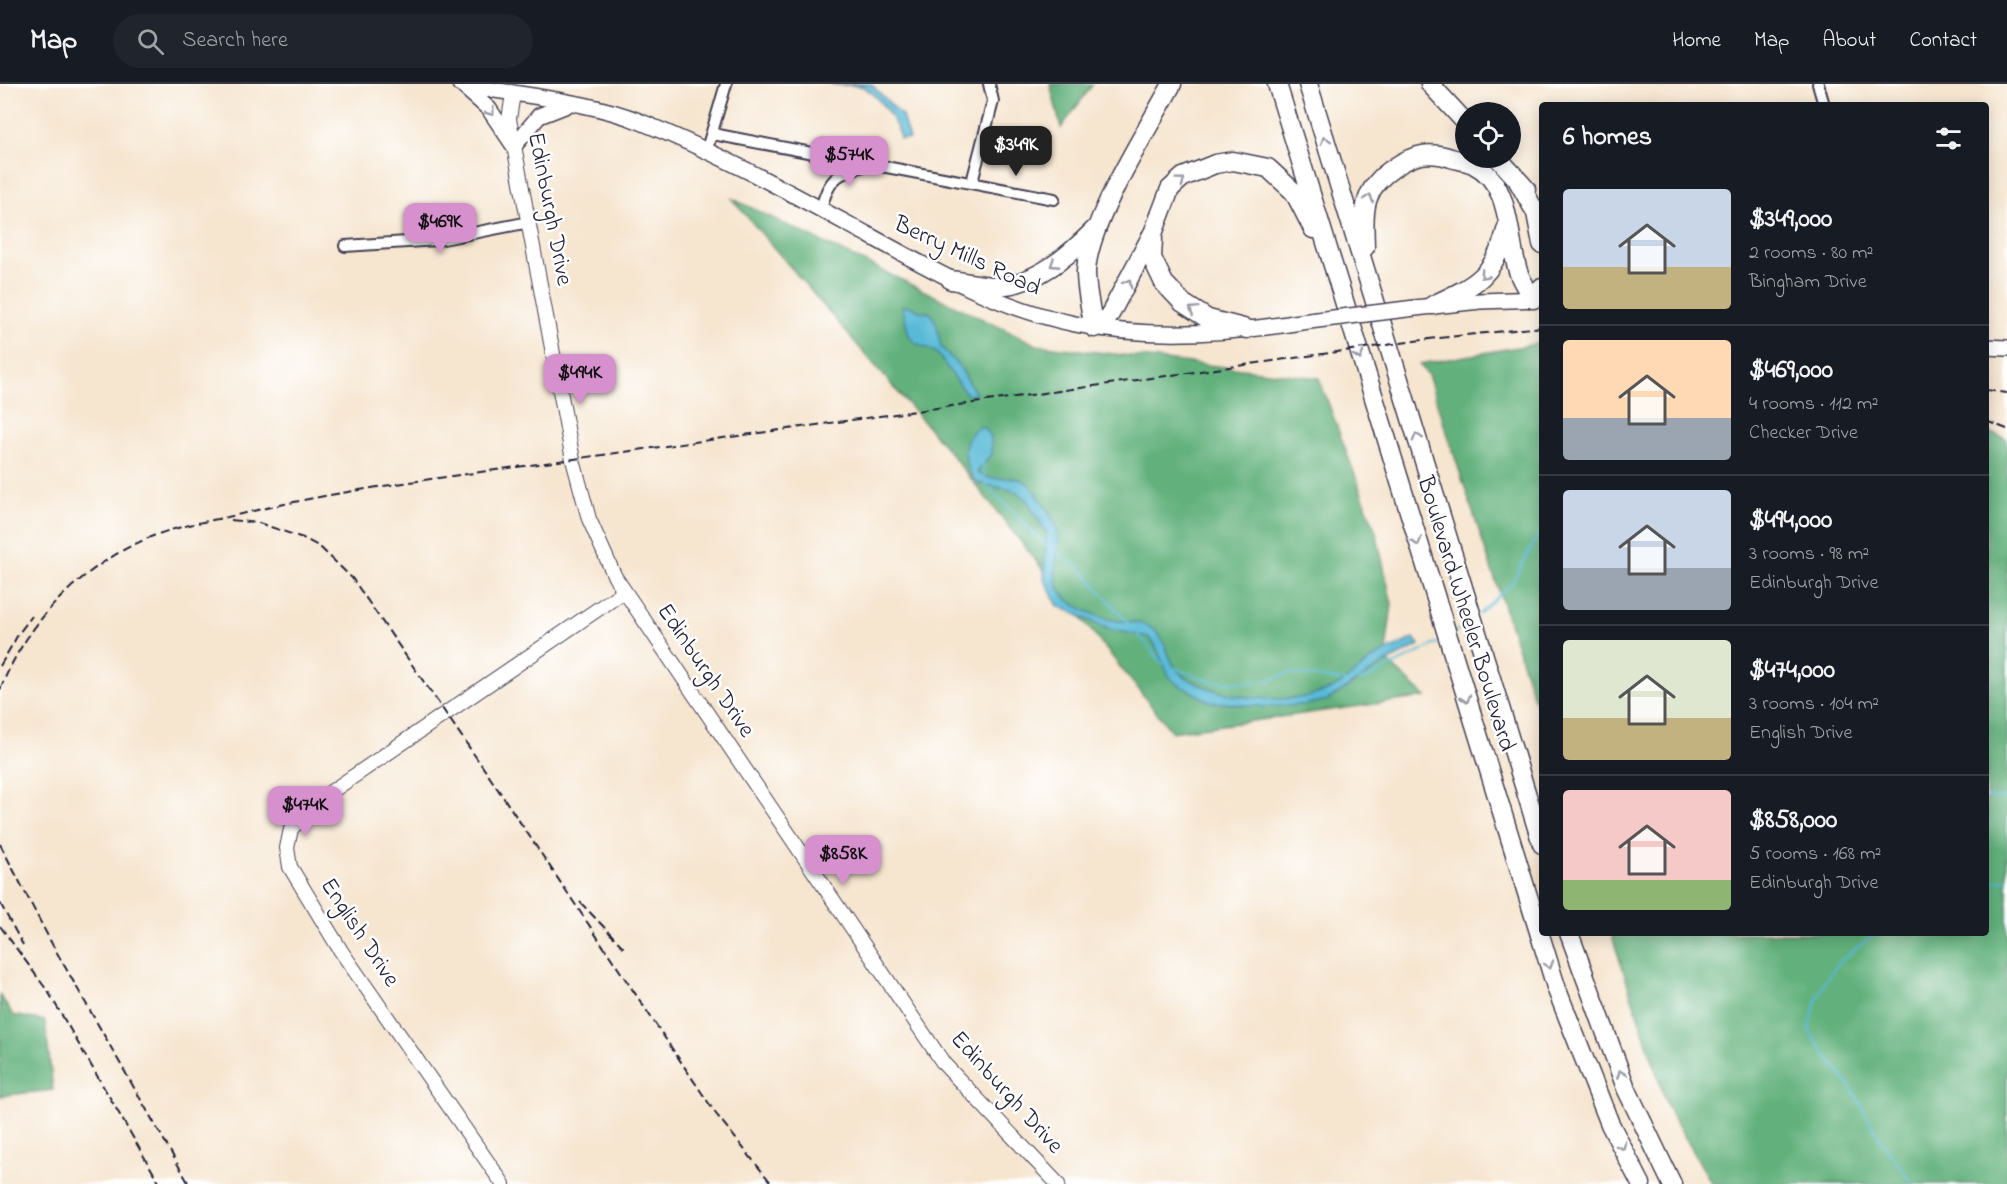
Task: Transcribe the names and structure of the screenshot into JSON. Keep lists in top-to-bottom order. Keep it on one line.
{"streets":{"highway":["Boulevard Wheeler Boulevard"],"main road":["Berry Mills Road"],"street":["Edinburgh Drive","English Drive"]},"crossings":[["Edinburgh Drive","Berry Mills Road"],["Edinburgh Drive","English Drive"]],"page":{"header":"Map","search":"Search here","nav":["Home","Map","About","Contact"],"heading":"6 homes","price":["$349K","$574K","$469K","$494K","$474K","$858K"],"list":[{"name":"$349,000","note":"2 rooms · 80 m² · Bingham Drive"},{"name":"$469,000","note":"4 rooms · 112 m² · Checker Drive"},{"name":"$494,000","note":"3 rooms · 98 m² · Edinburgh Drive"},{"name":"$474,000","note":"3 rooms · 104 m² · English Drive"},{"name":"$858,000","note":"5 rooms · 168 m² · Edinburgh Drive"}]}}
